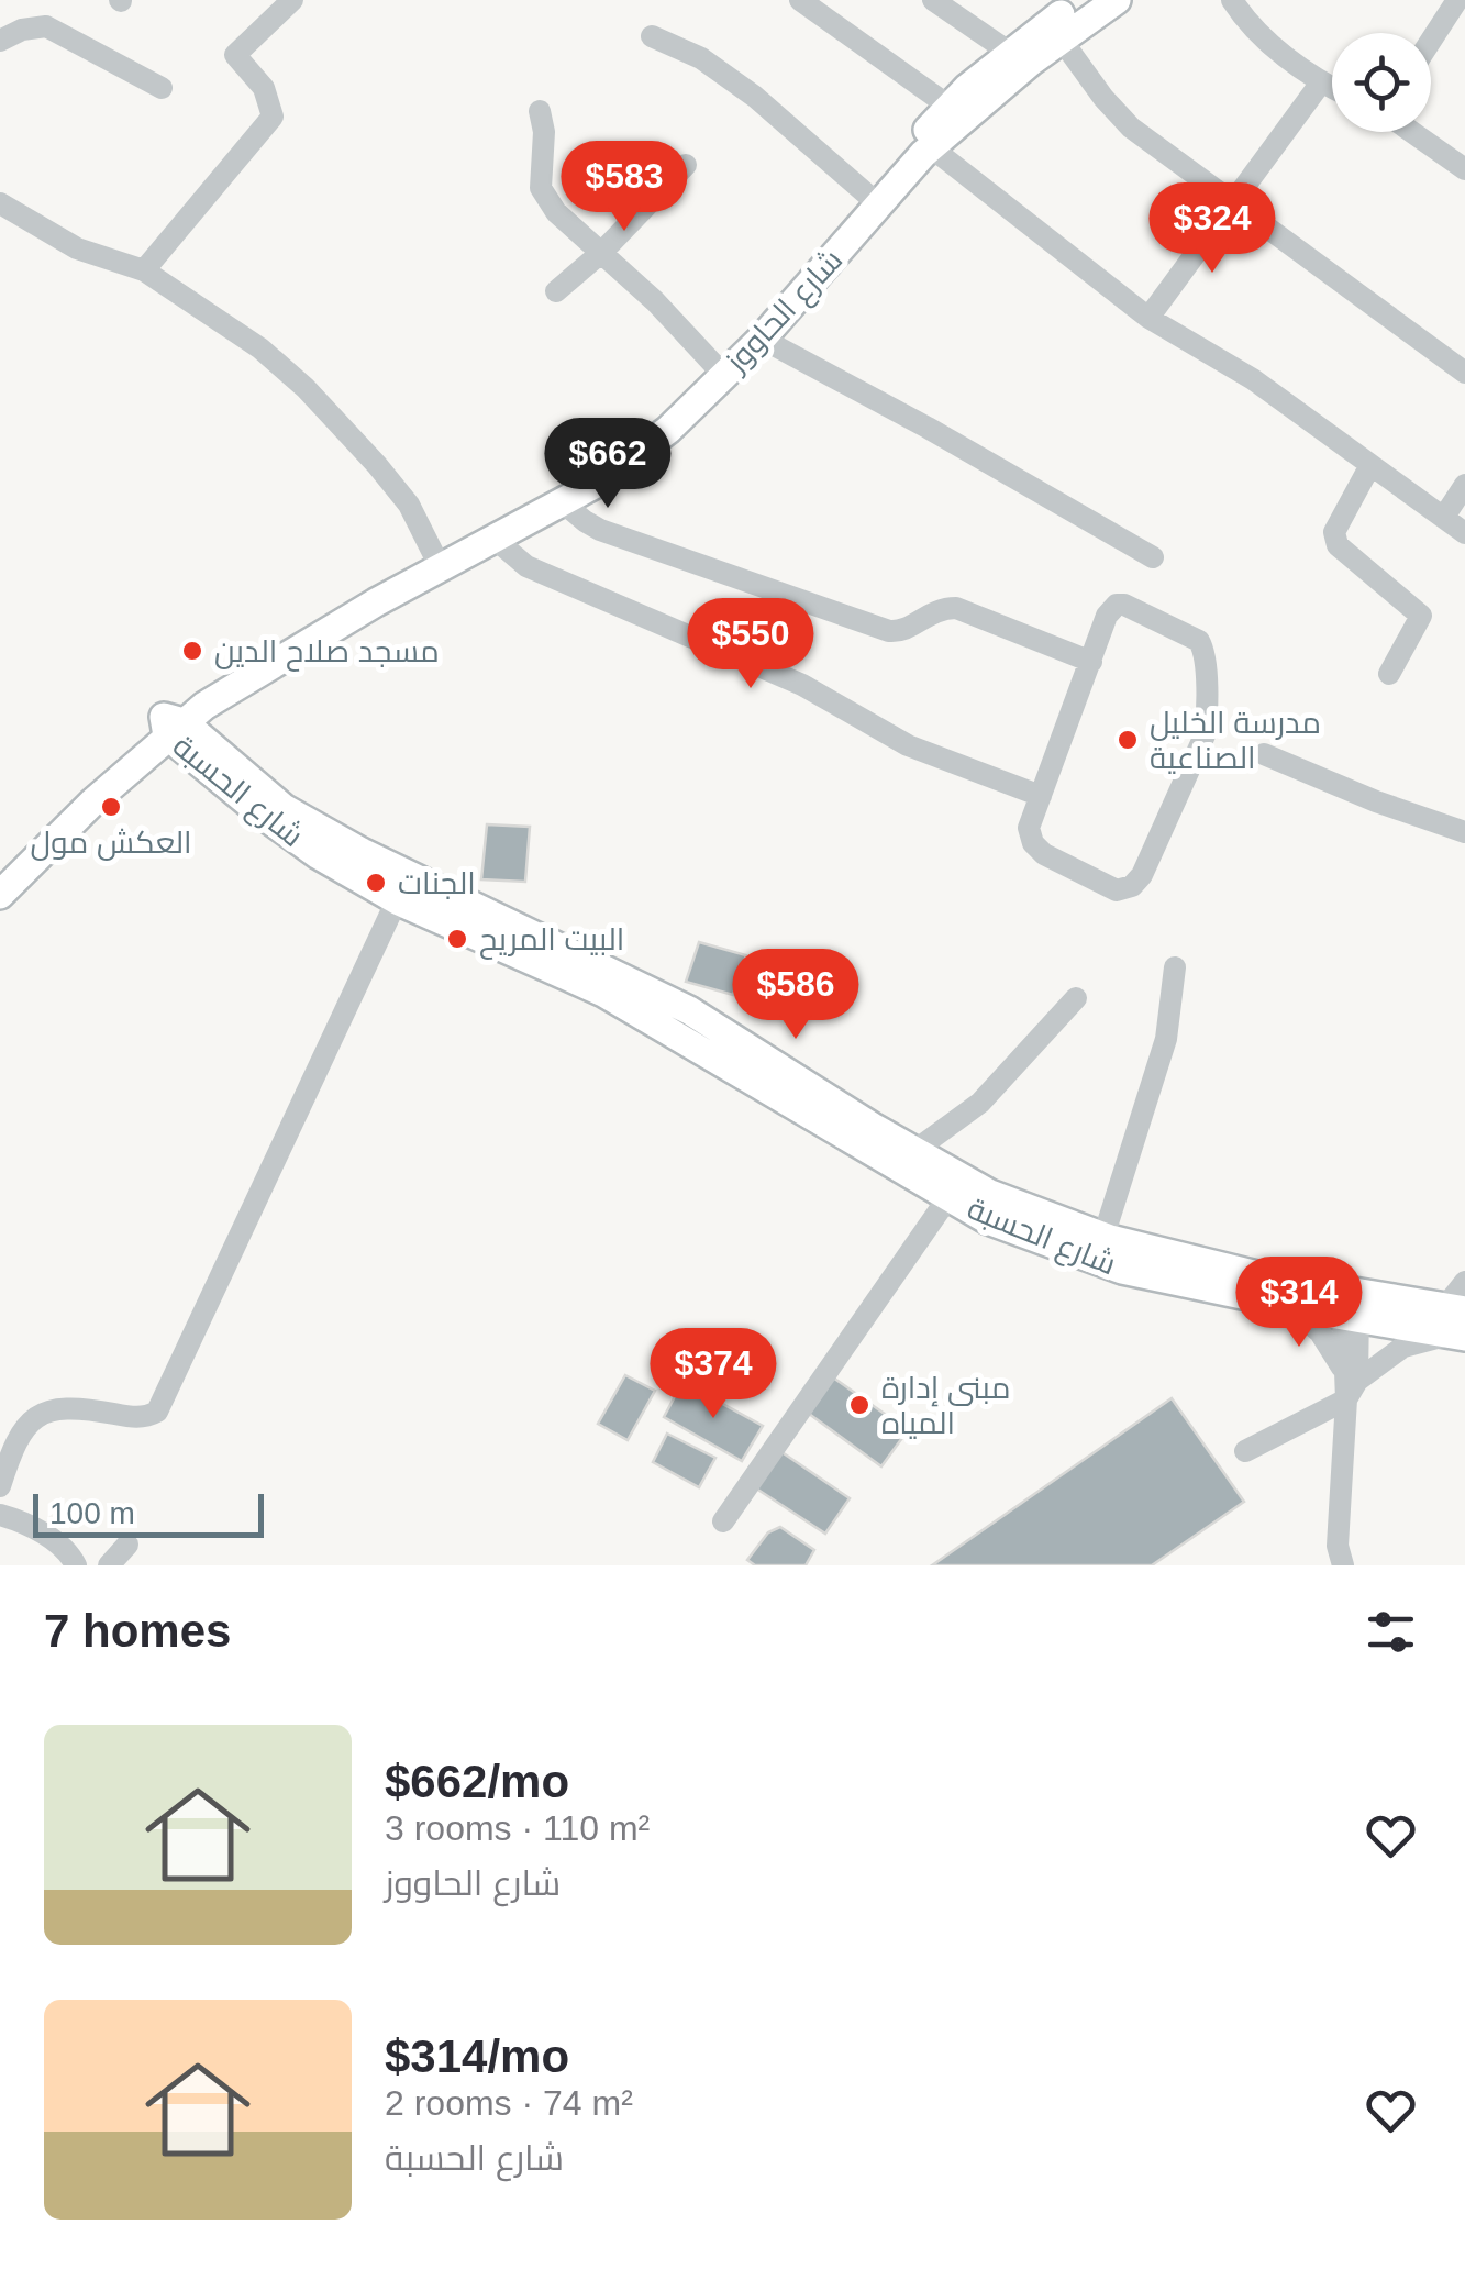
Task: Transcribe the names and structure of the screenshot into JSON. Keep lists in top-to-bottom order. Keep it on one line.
{"streets":{"main road":["شارع الحاووز","شارع الحسبة"]},"crossings":[["شارع الحاووز","شارع الحسبة"]],"places":["مسجد صلاح الدين","مدرسة الخليل الصناعية","العكش مول","الجنات","البيت المريح","مبنى إدارة المياه"],"scale_bar":"100 m","page":{"price":["$583","$324","$662","$550","$586","$314","$374"],"scale":"100 m","heading":"7 homes","list":[{"name":"$662/mo","note":"3 rooms · 110 m² · شارع الحاووز"},{"name":"$314/mo","note":"2 rooms · 74 m² · شارع الحسبة"}]}}
